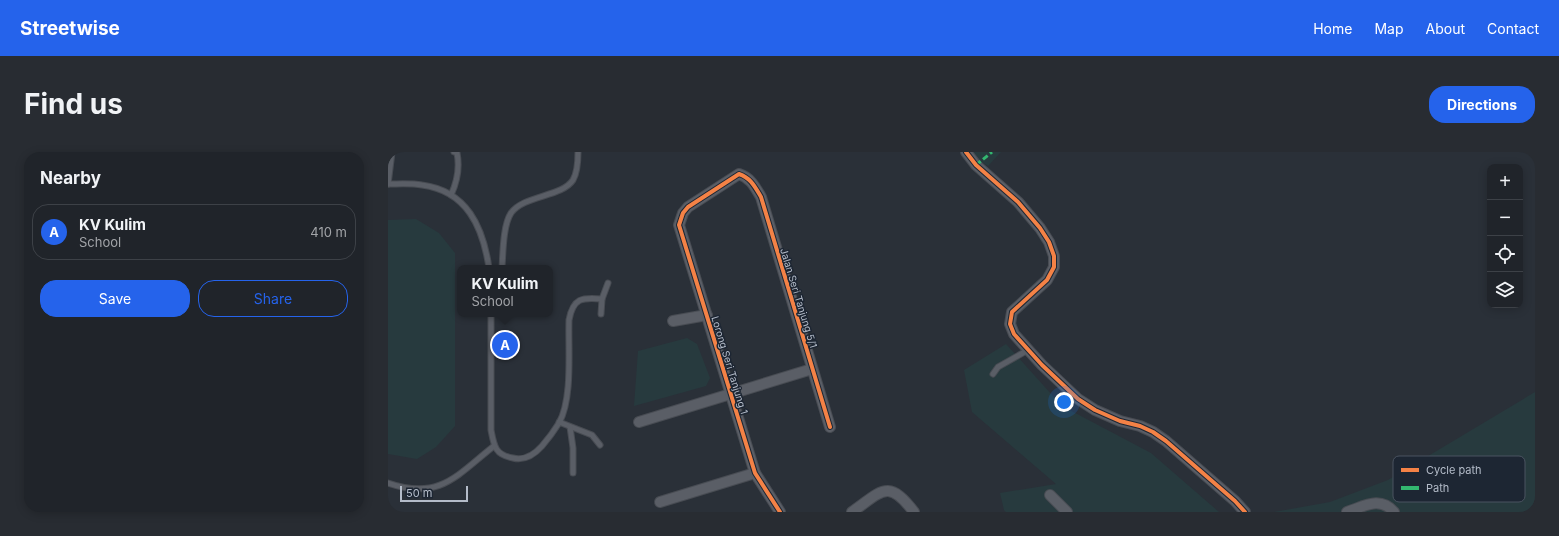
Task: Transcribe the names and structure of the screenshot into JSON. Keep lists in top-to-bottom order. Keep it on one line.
{"streets":{"street":["Jalan Seri Tanjung 5/1","Lorong Seri Tanjung 1"]},"crossings":[["Jalan Seri Tanjung 5/1","Lorong Seri Tanjung 1"]],"legend":["Cycle path","Path"],"scale_bar":"50 m","page":{"header":"Streetwise","nav":["Home","Map","About","Contact"],"buttons":["Directions",["Save","Share"]],"title":"Find us","heading":"Nearby","map_buttons":["+","−"],"list":[{"mark":"A","name":"KV Kulim","note":"School","value":"410 m"}],"popup":["KV Kulim","School"],"pins":"A","scale":"50 m"}}
